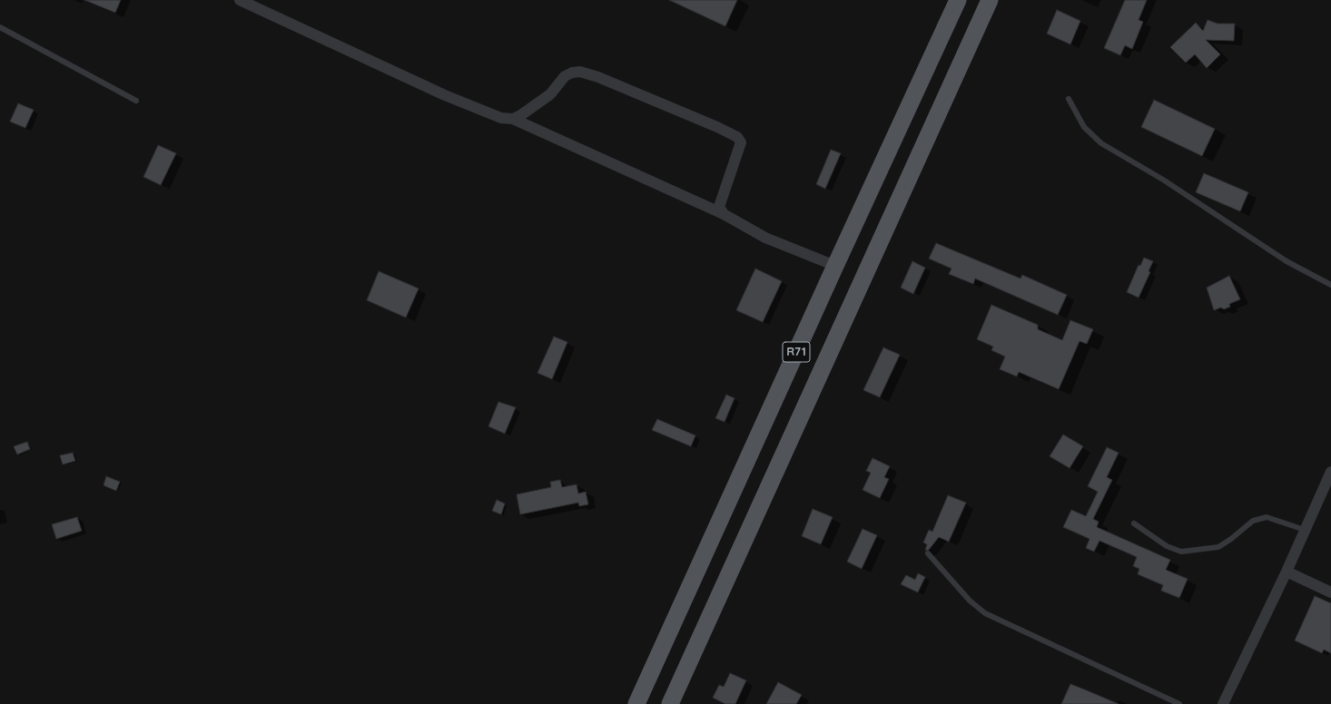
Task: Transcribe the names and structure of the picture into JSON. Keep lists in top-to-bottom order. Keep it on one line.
{"streets":{"main road":["R71"]}}
